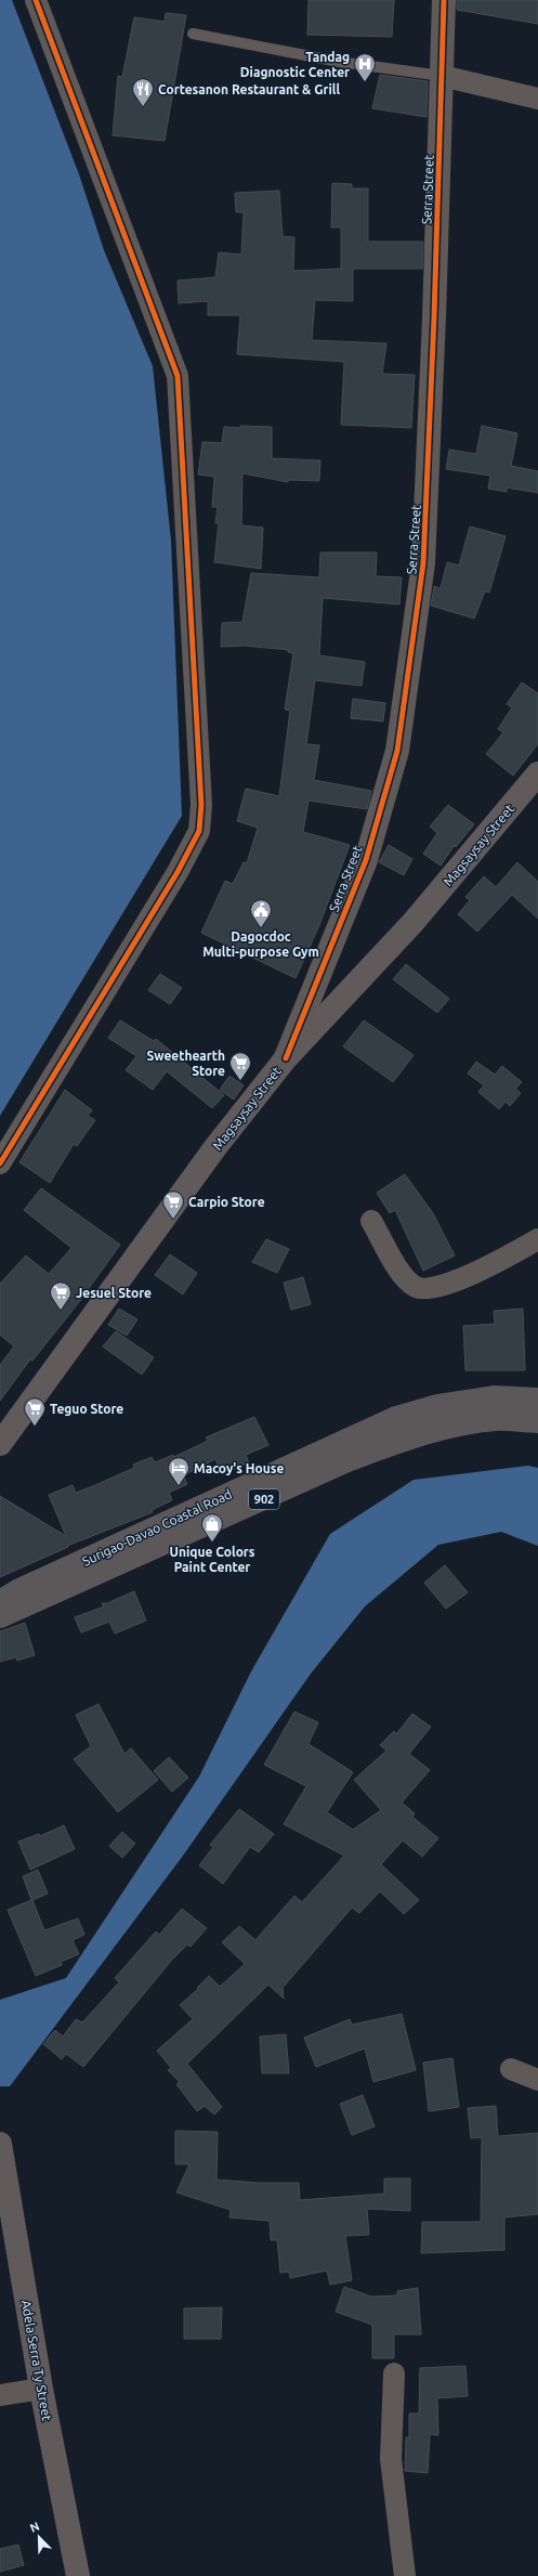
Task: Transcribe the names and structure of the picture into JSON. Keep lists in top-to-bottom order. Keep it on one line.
{"streets":{"highway":["902","Surigao-Davao Coastal Road"],"main road":["Magsaysay Street","Adela Serra Ty Street"],"street":["Serra Street"]},"crossings":[["Serra Street","Magsaysay Street"]],"places":{"hospital":["Tandag Diagnostic Center"],"restaurant":["Cortesanon Restaurant & Grill"],"public building":["Dagocdoc Multi-purpose Gym"],"supermarket":["Sweethearth Store","Carpio Store","Jesuel Store","Teguo Store"],"hotel":["Macoy's House"],"shop":["Unique Colors Paint Center"]},"north":"top left"}
